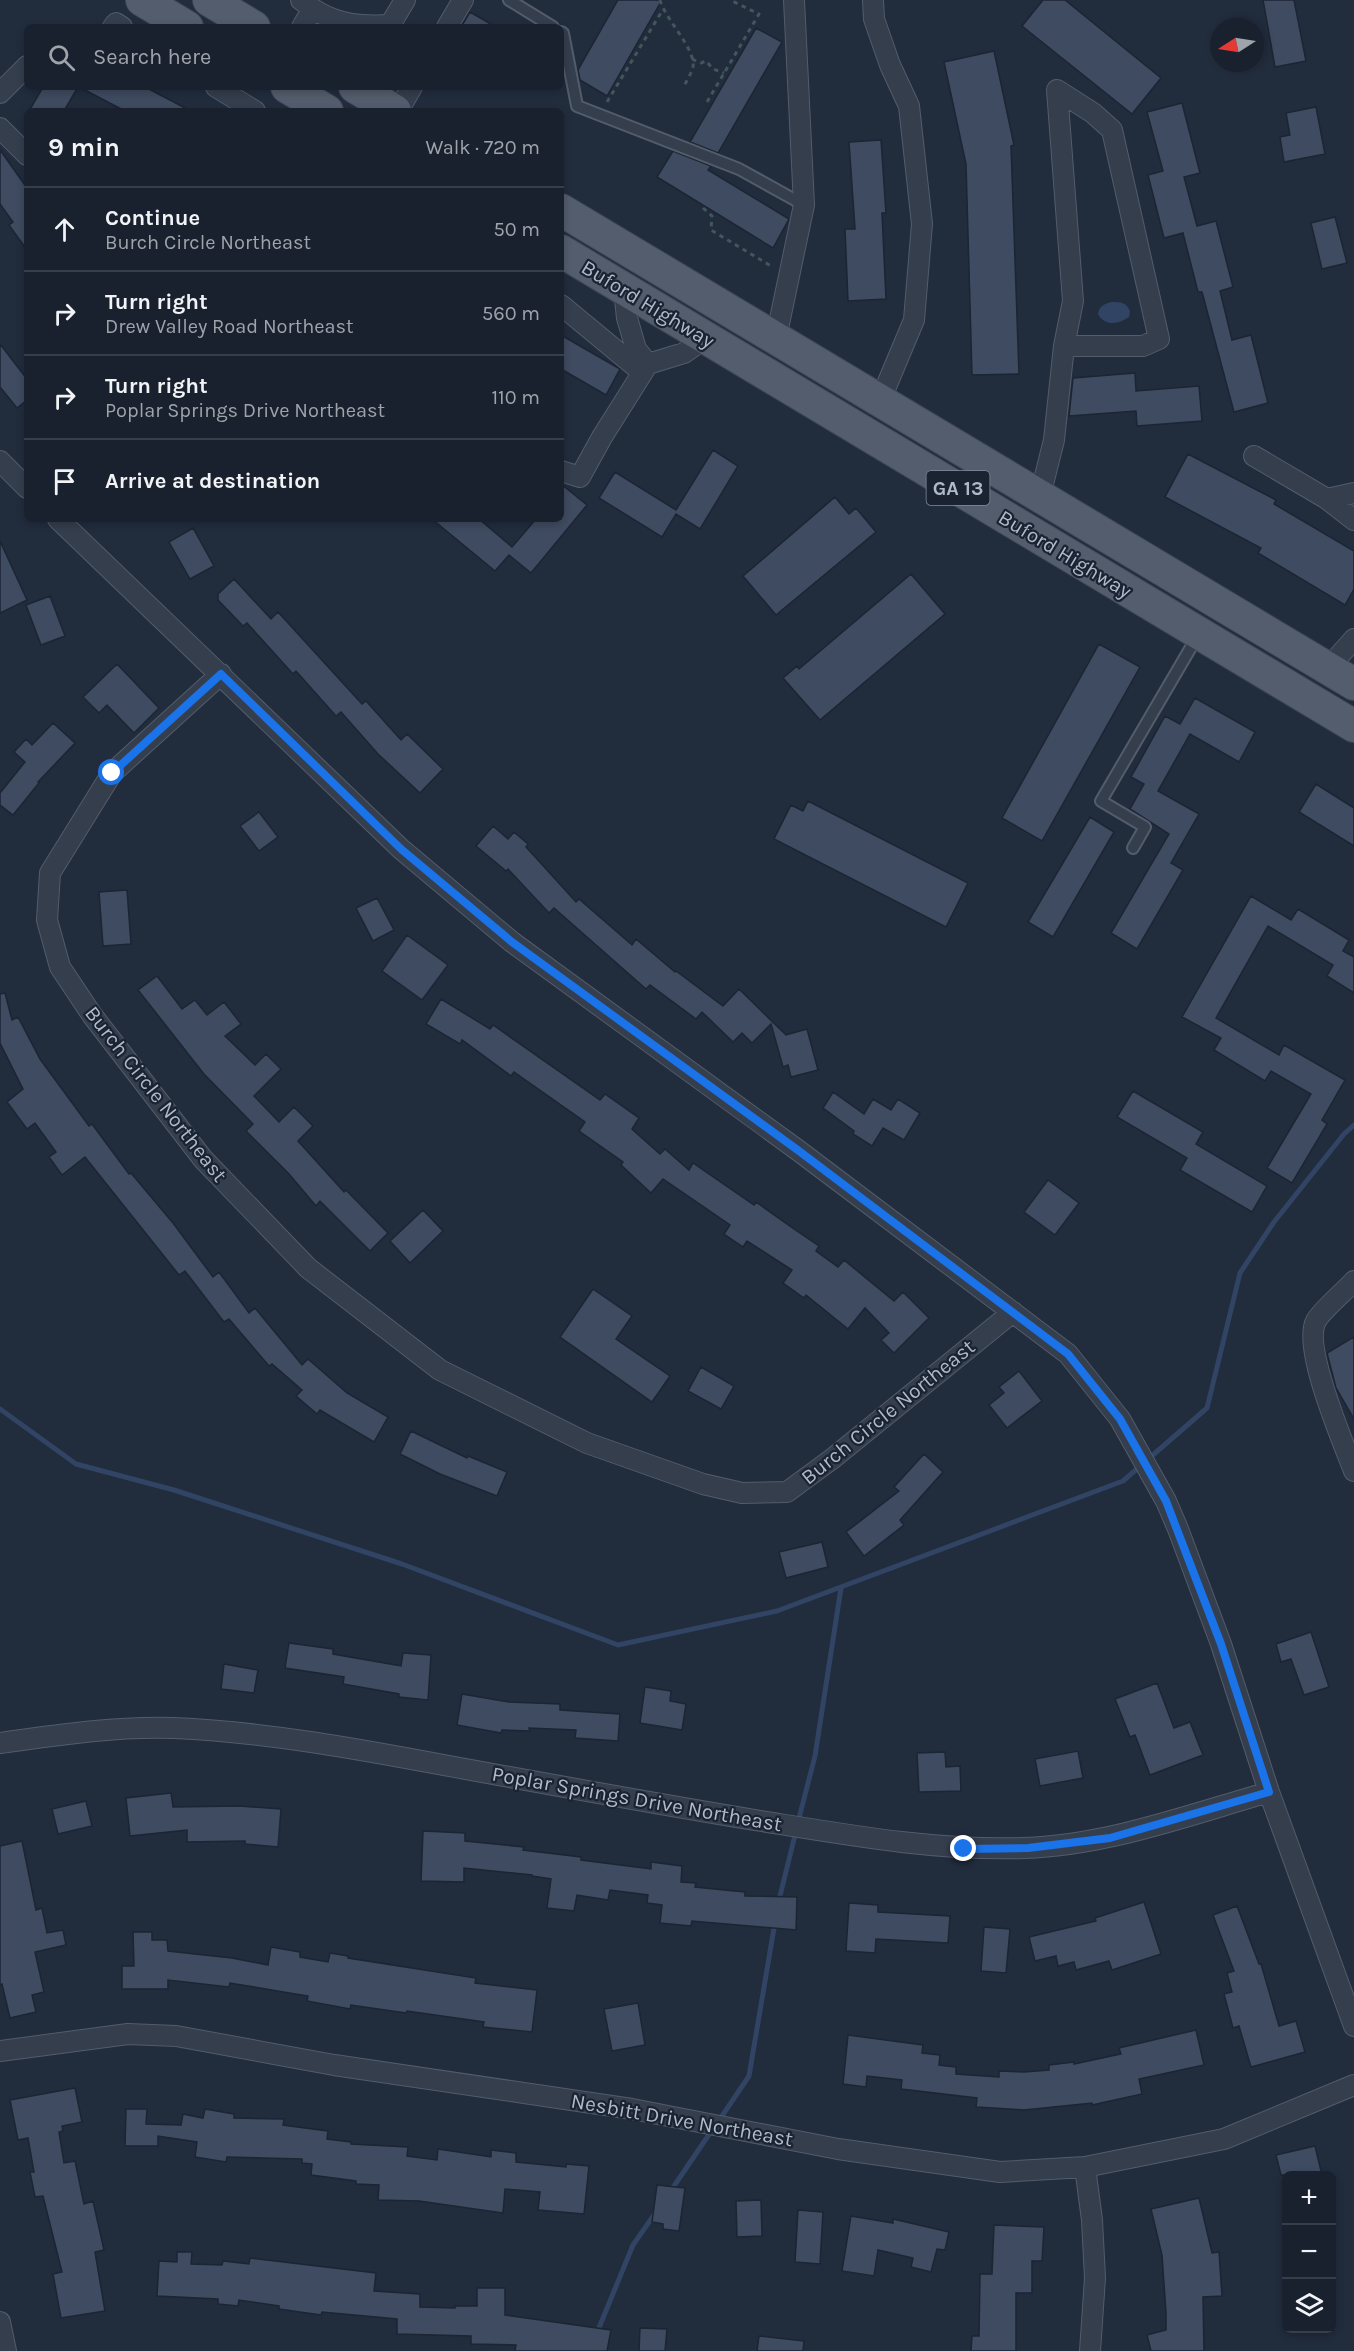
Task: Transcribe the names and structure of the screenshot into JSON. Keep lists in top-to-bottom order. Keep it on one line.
{"streets":{"main road":["Buford Highway","GA 13"],"street":["Burch Circle Northeast","Poplar Springs Drive Northeast","Nesbitt Drive Northeast"]},"north":"left","page":{"search":"Search here","heading":["9 min","Walk · 720 m"],"list":[["Continue","Burch Circle Northeast","50 m"],["Turn right","Drew Valley Road Northeast","560 m"],["Turn right","Poplar Springs Drive Northeast","110 m"],"Arrive at destination"],"map_buttons":["+","−"]}}
